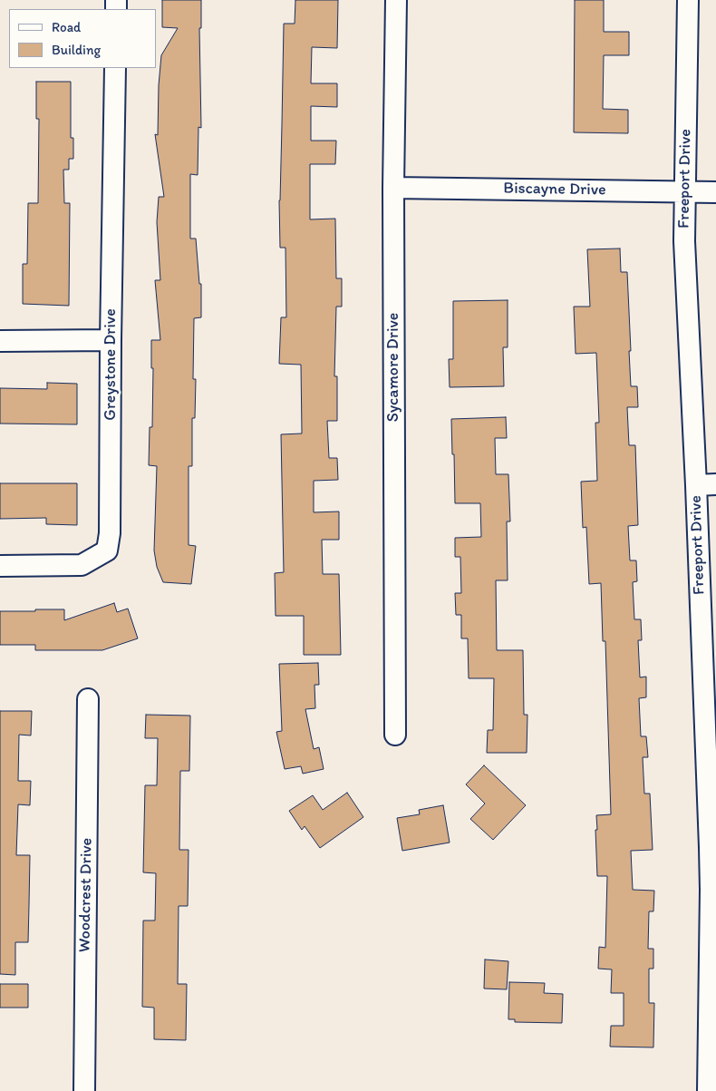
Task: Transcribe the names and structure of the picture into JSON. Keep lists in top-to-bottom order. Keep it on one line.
{"streets":{"street":["Freeport Drive","Biscayne Drive","Greystone Drive","Sycamore Drive","Woodcrest Drive"]},"crossings":[["Freeport Drive","Biscayne Drive"],["Biscayne Drive","Sycamore Drive"]],"legend":["Road","Building"]}
